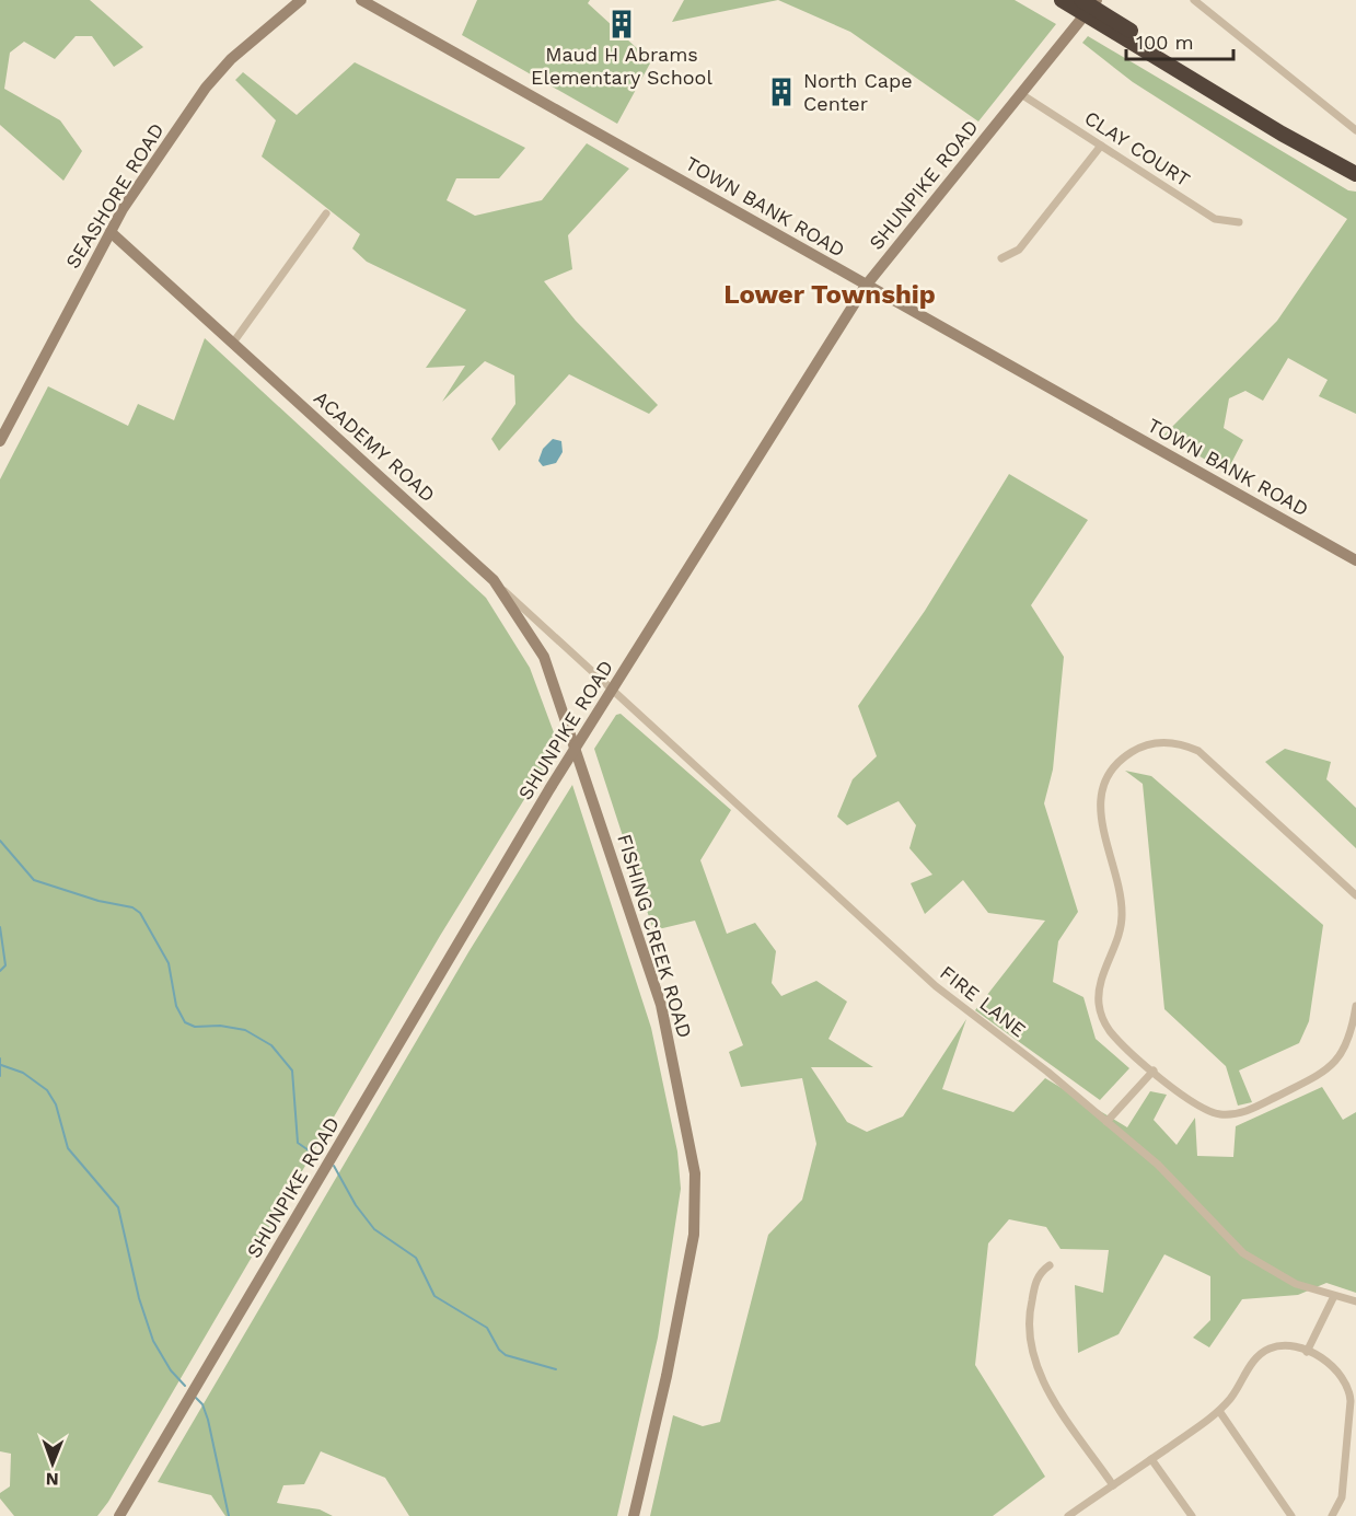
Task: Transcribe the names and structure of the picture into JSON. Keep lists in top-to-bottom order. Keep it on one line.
{"streets":{"street":["CLAY COURT","SHUNPIKE ROAD","SEASHORE ROAD","TOWN BANK ROAD","ACADEMY ROAD","FISHING CREEK ROAD","FIRE LANE"]},"crossings":[["CLAY COURT","SHUNPIKE ROAD"],["SHUNPIKE ROAD","TOWN BANK ROAD"],["SHUNPIKE ROAD","ACADEMY ROAD"],["SHUNPIKE ROAD","FISHING CREEK ROAD"],["SHUNPIKE ROAD","FIRE LANE"],["SEASHORE ROAD","ACADEMY ROAD"],["ACADEMY ROAD","FISHING CREEK ROAD"],["ACADEMY ROAD","FIRE LANE"]],"districts":["Lower Township"],"places":{"building":["Maud H Abrams Elementary School","North Cape Center"]},"scale_bar":"100 m","north":"bottom"}
